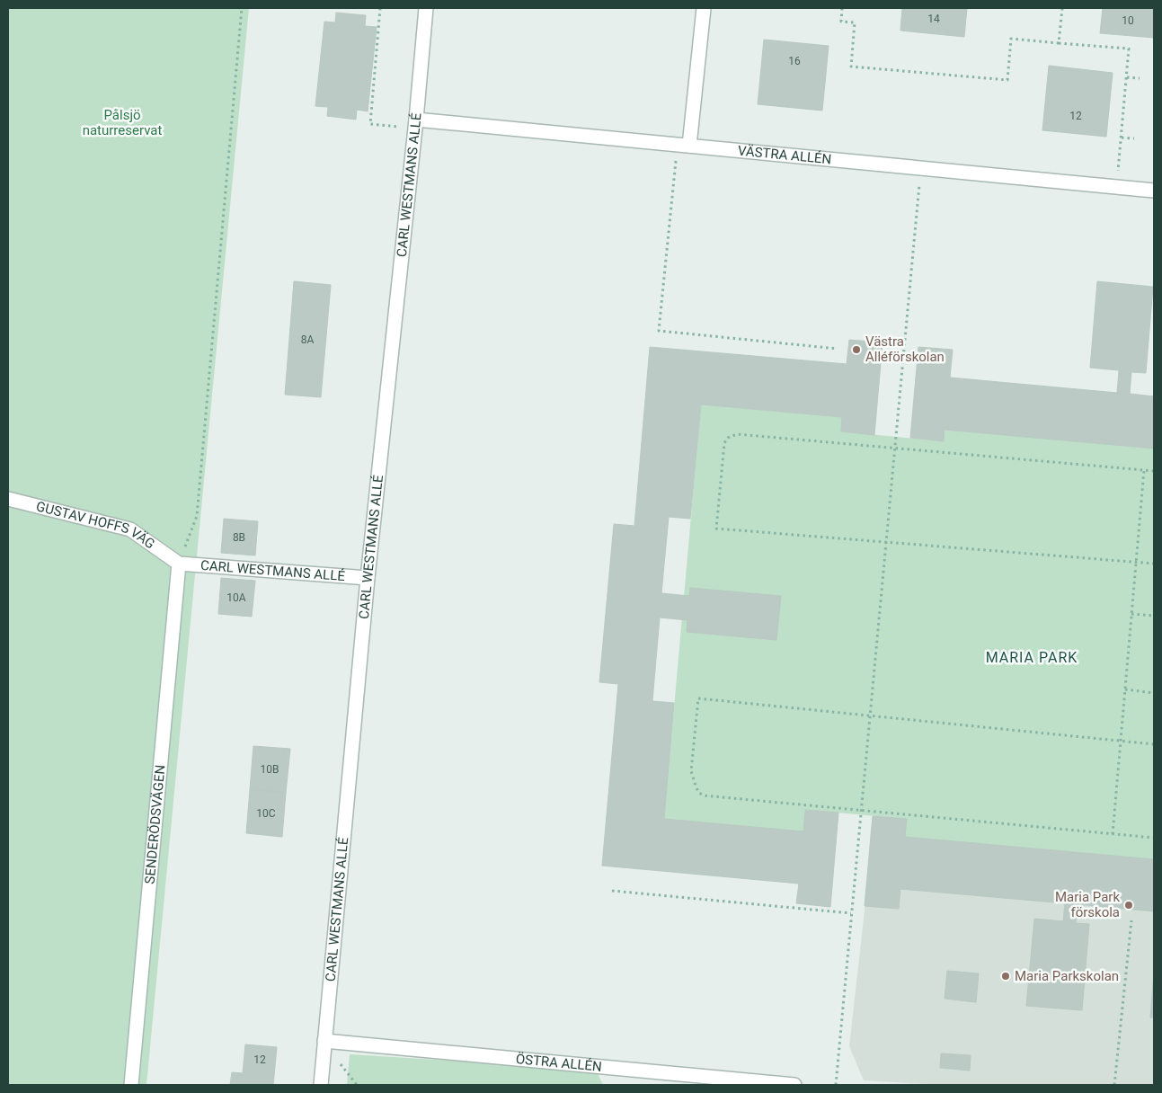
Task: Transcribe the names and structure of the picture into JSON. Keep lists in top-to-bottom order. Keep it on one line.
{"streets":{"street":["VÄSTRA ALLÉN","CARL WESTMANS ALLÉ","GUSTAV HOFFS VÄG","SENDERÖDSVÄGEN","ÖSTRA ALLÉN"]},"crossings":[["VÄSTRA ALLÉN","CARL WESTMANS ALLÉ"],["CARL WESTMANS ALLÉ","GUSTAV HOFFS VÄG"],["CARL WESTMANS ALLÉ","SENDERÖDSVÄGEN"],["CARL WESTMANS ALLÉ","ÖSTRA ALLÉN"],["GUSTAV HOFFS VÄG","SENDERÖDSVÄGEN"]],"districts":["MARIA PARK"],"parks":["Pålsjö naturreservat"],"places":["Västra Alléförskolan","Maria Park förskola","Maria Parkskolan"],"house_numbers":["14","10","16","12","8A","8B","10A","10B","10C","12"]}
